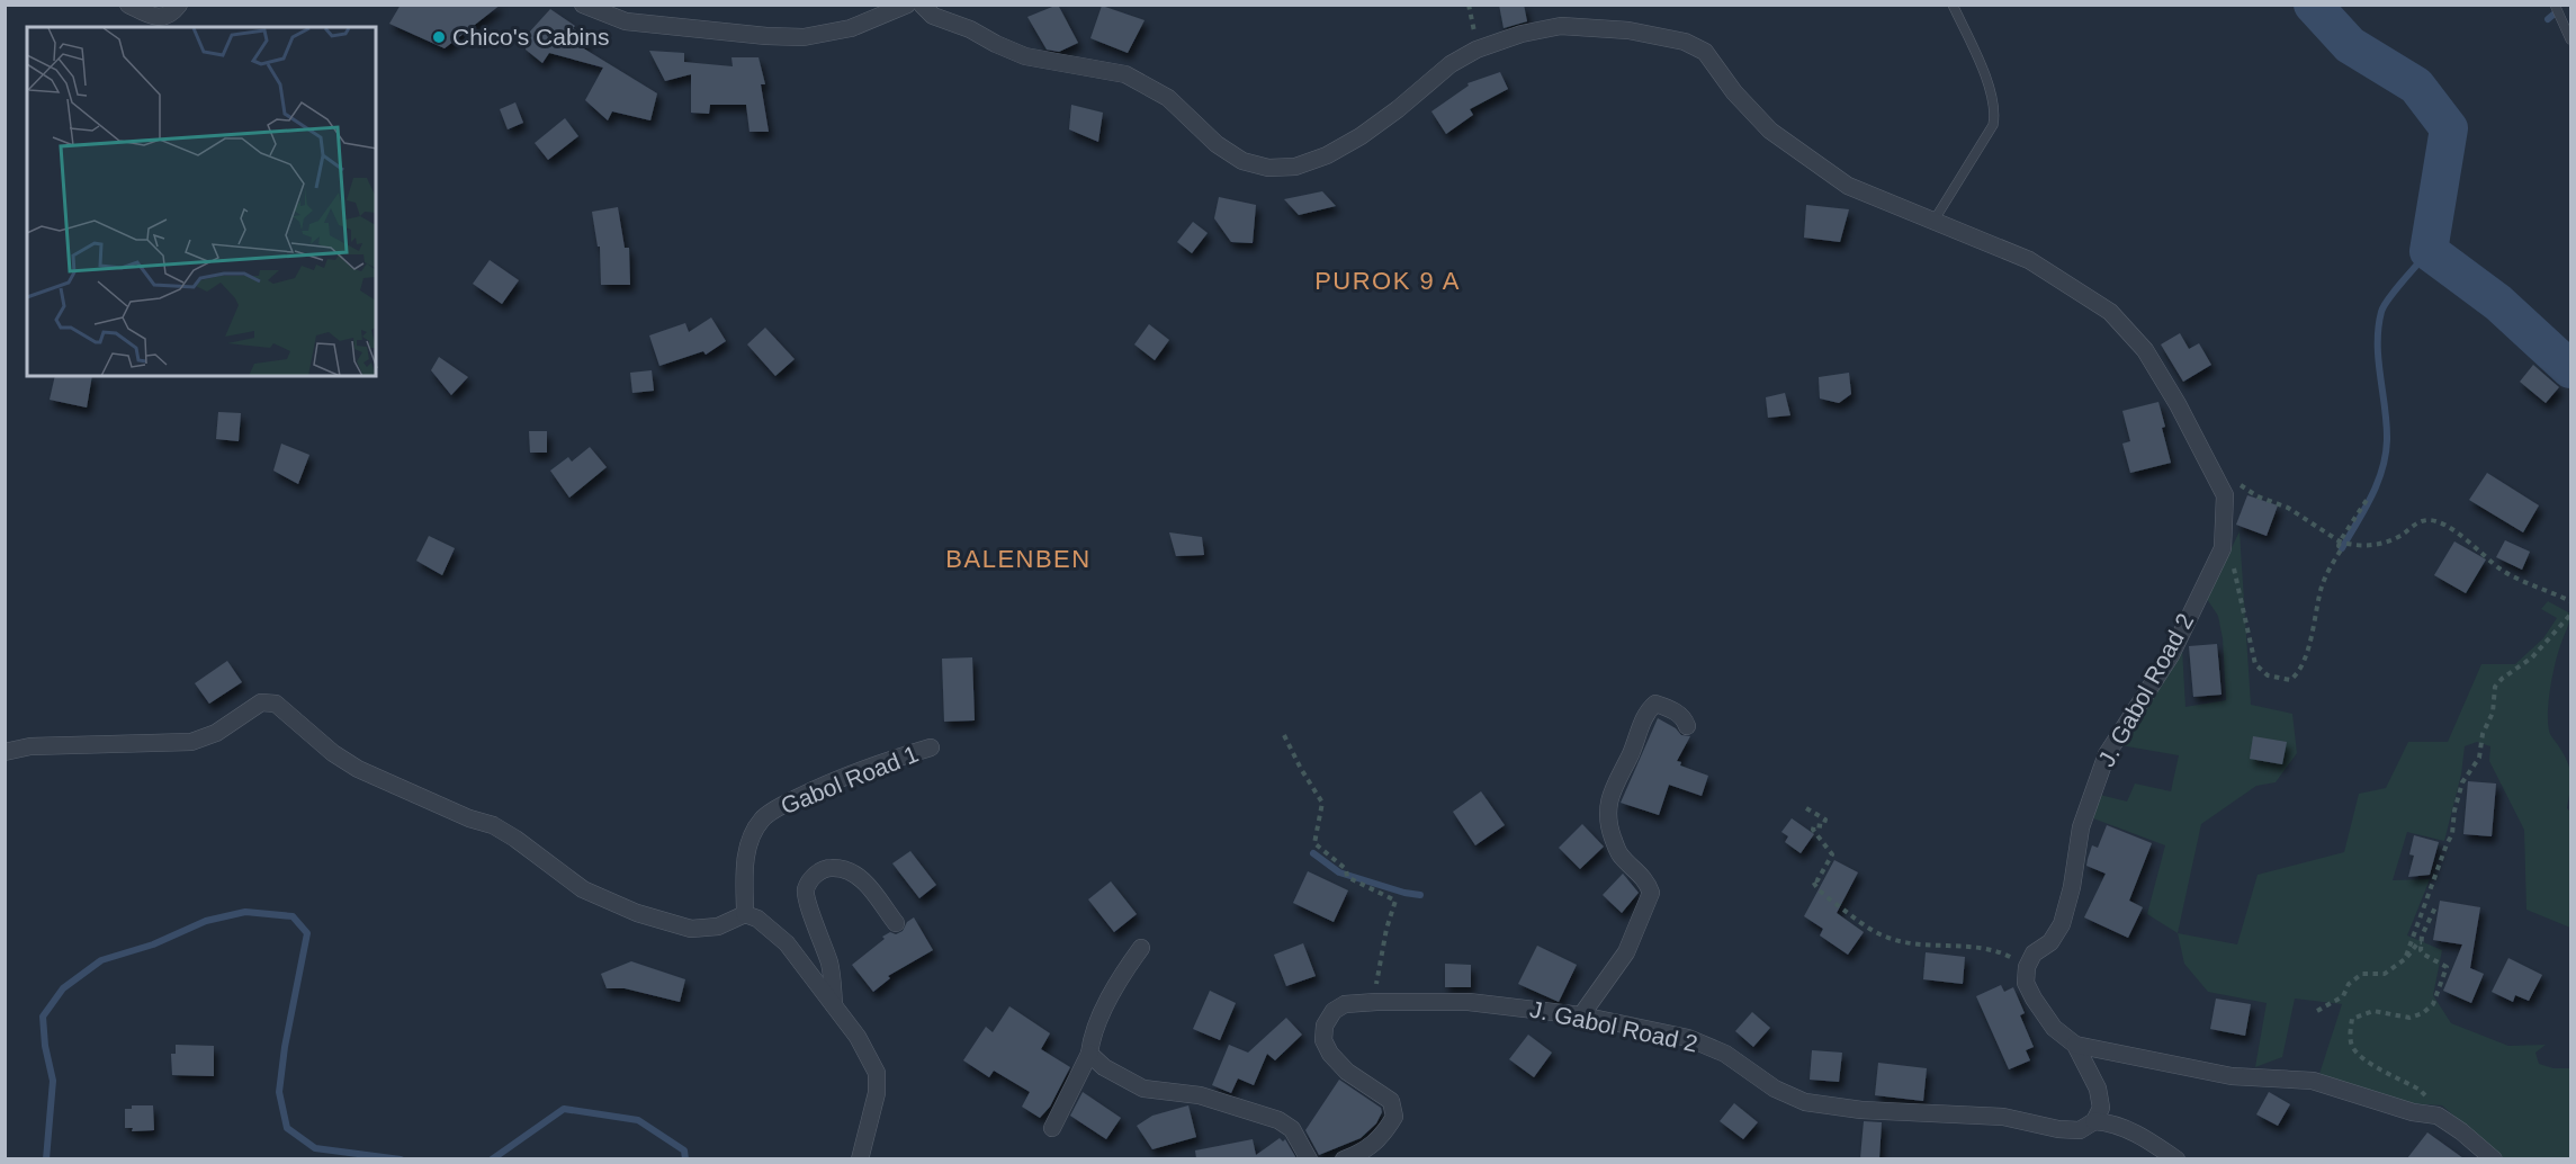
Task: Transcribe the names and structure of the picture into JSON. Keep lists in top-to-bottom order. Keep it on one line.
{"streets":{"street":["J. Gabol Road 2","Gabol Road 1"]},"districts":["PUROK 9 A","BALENBEN"],"places":["Chico's Cabins"]}
